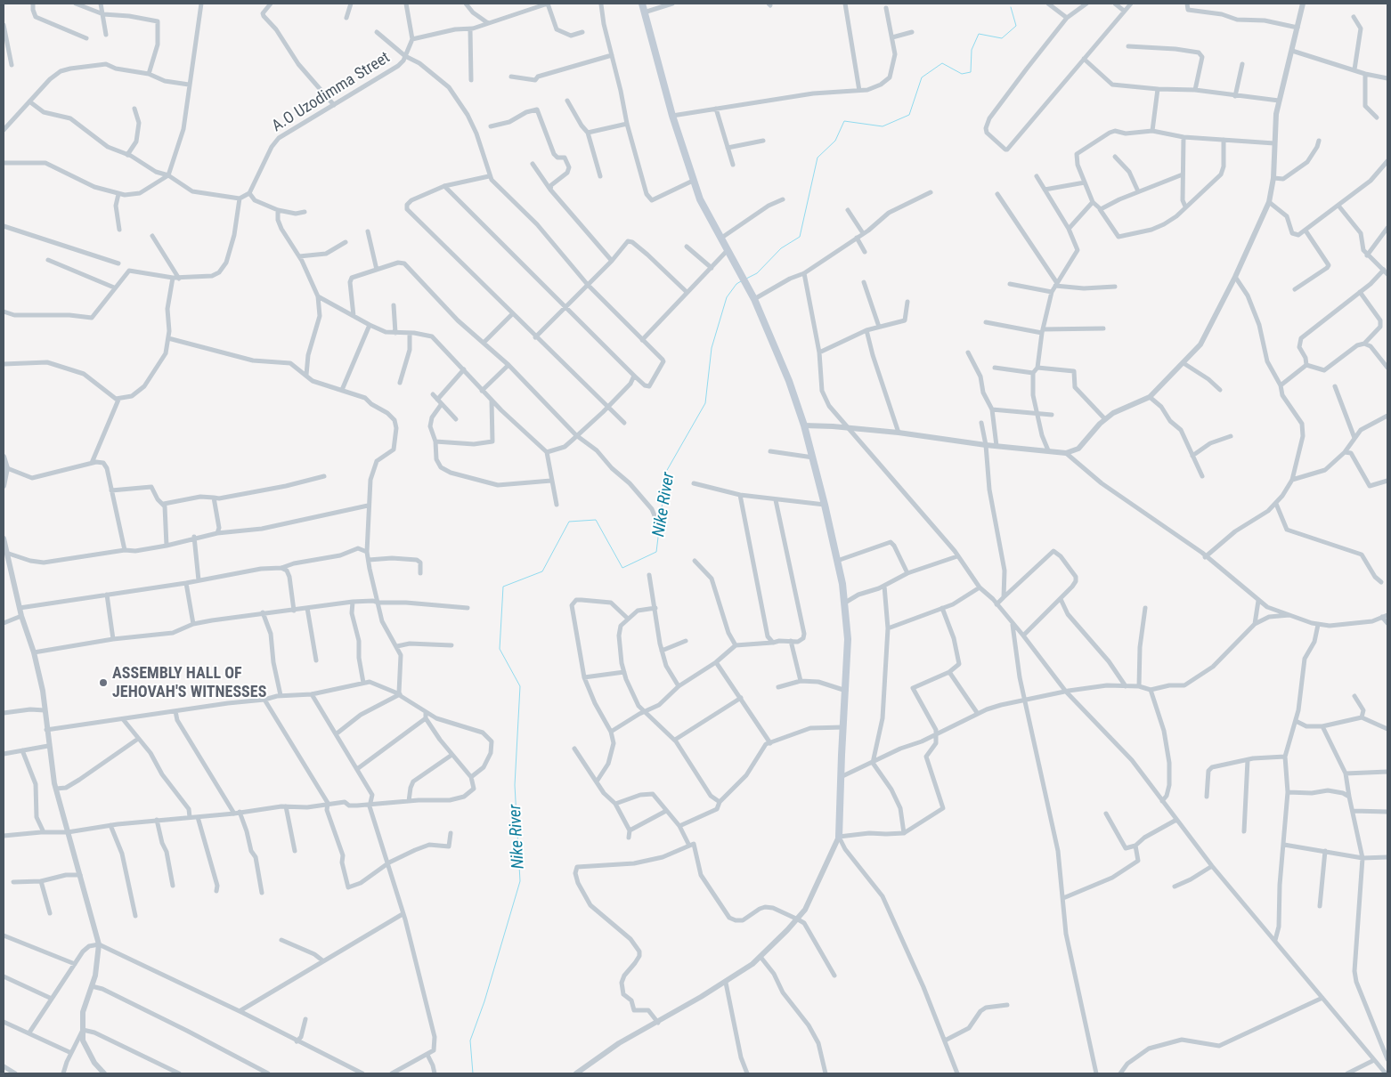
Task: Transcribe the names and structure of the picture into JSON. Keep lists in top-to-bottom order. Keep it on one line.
{"streets":{"street":["A.O Uzodimma Street"]},"water":["Nike River"],"places":["ASSEMBLY HALL OF JEHOVAH'S WITNESSES"]}
